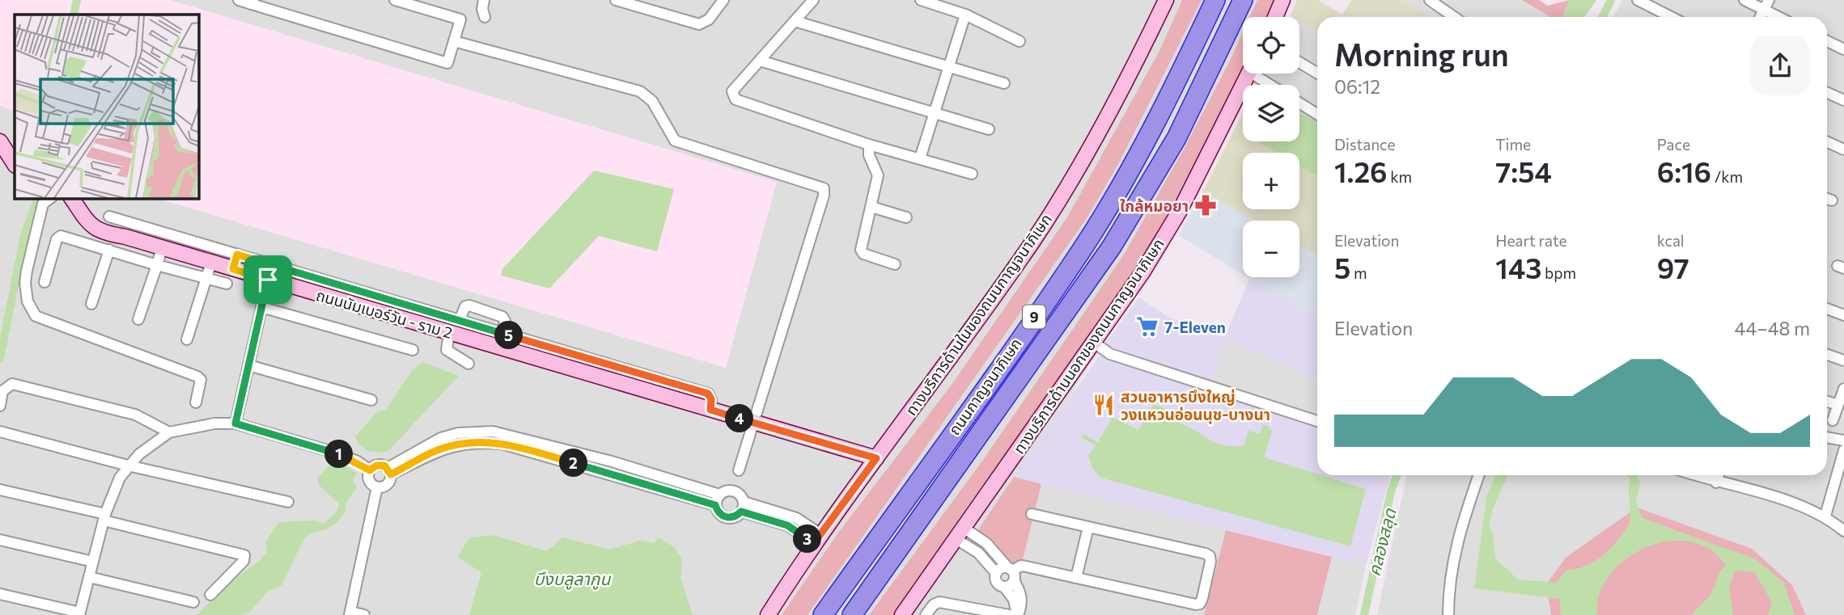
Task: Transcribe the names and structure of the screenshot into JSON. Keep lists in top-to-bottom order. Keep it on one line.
{"streets":{"highway":["9","ถนนกาญจนาภิเษก"],"main road":["ถนนนัมเบอร์วัน - ราม 2","ทางบริการด้านในของถนนกาญจนาภิเษก","ทางบริการด้านนอกของถนนกาญจนาภิเษก"]},"crossings":[["ถนนนัมเบอร์วัน - ราม 2","ทางบริการด้านในของถนนกาญจนาภิเษก"]],"water":["คลองสลุด","บึงบลูลากูน"],"places":{"pharmacy":["ใกล้หมอยา"],"supermarket":["7-Eleven"],"restaurant":["สวนอาหารบึงใหญ่ วงแหวนอ่อนนุช-บางนา"]},"page":{"map_buttons":["+","−"],"heading":["Morning run","06:12"],"stats":[["Distance","1.26 km"],["Time","7:54"],["Pace","6:16 /km"],["Elevation","5 m"],["Heart rate","143 bpm"],["kcal","97"]],"chart":["Elevation","44–48 m"],"pins":["5","4","1","2","3"]}}
